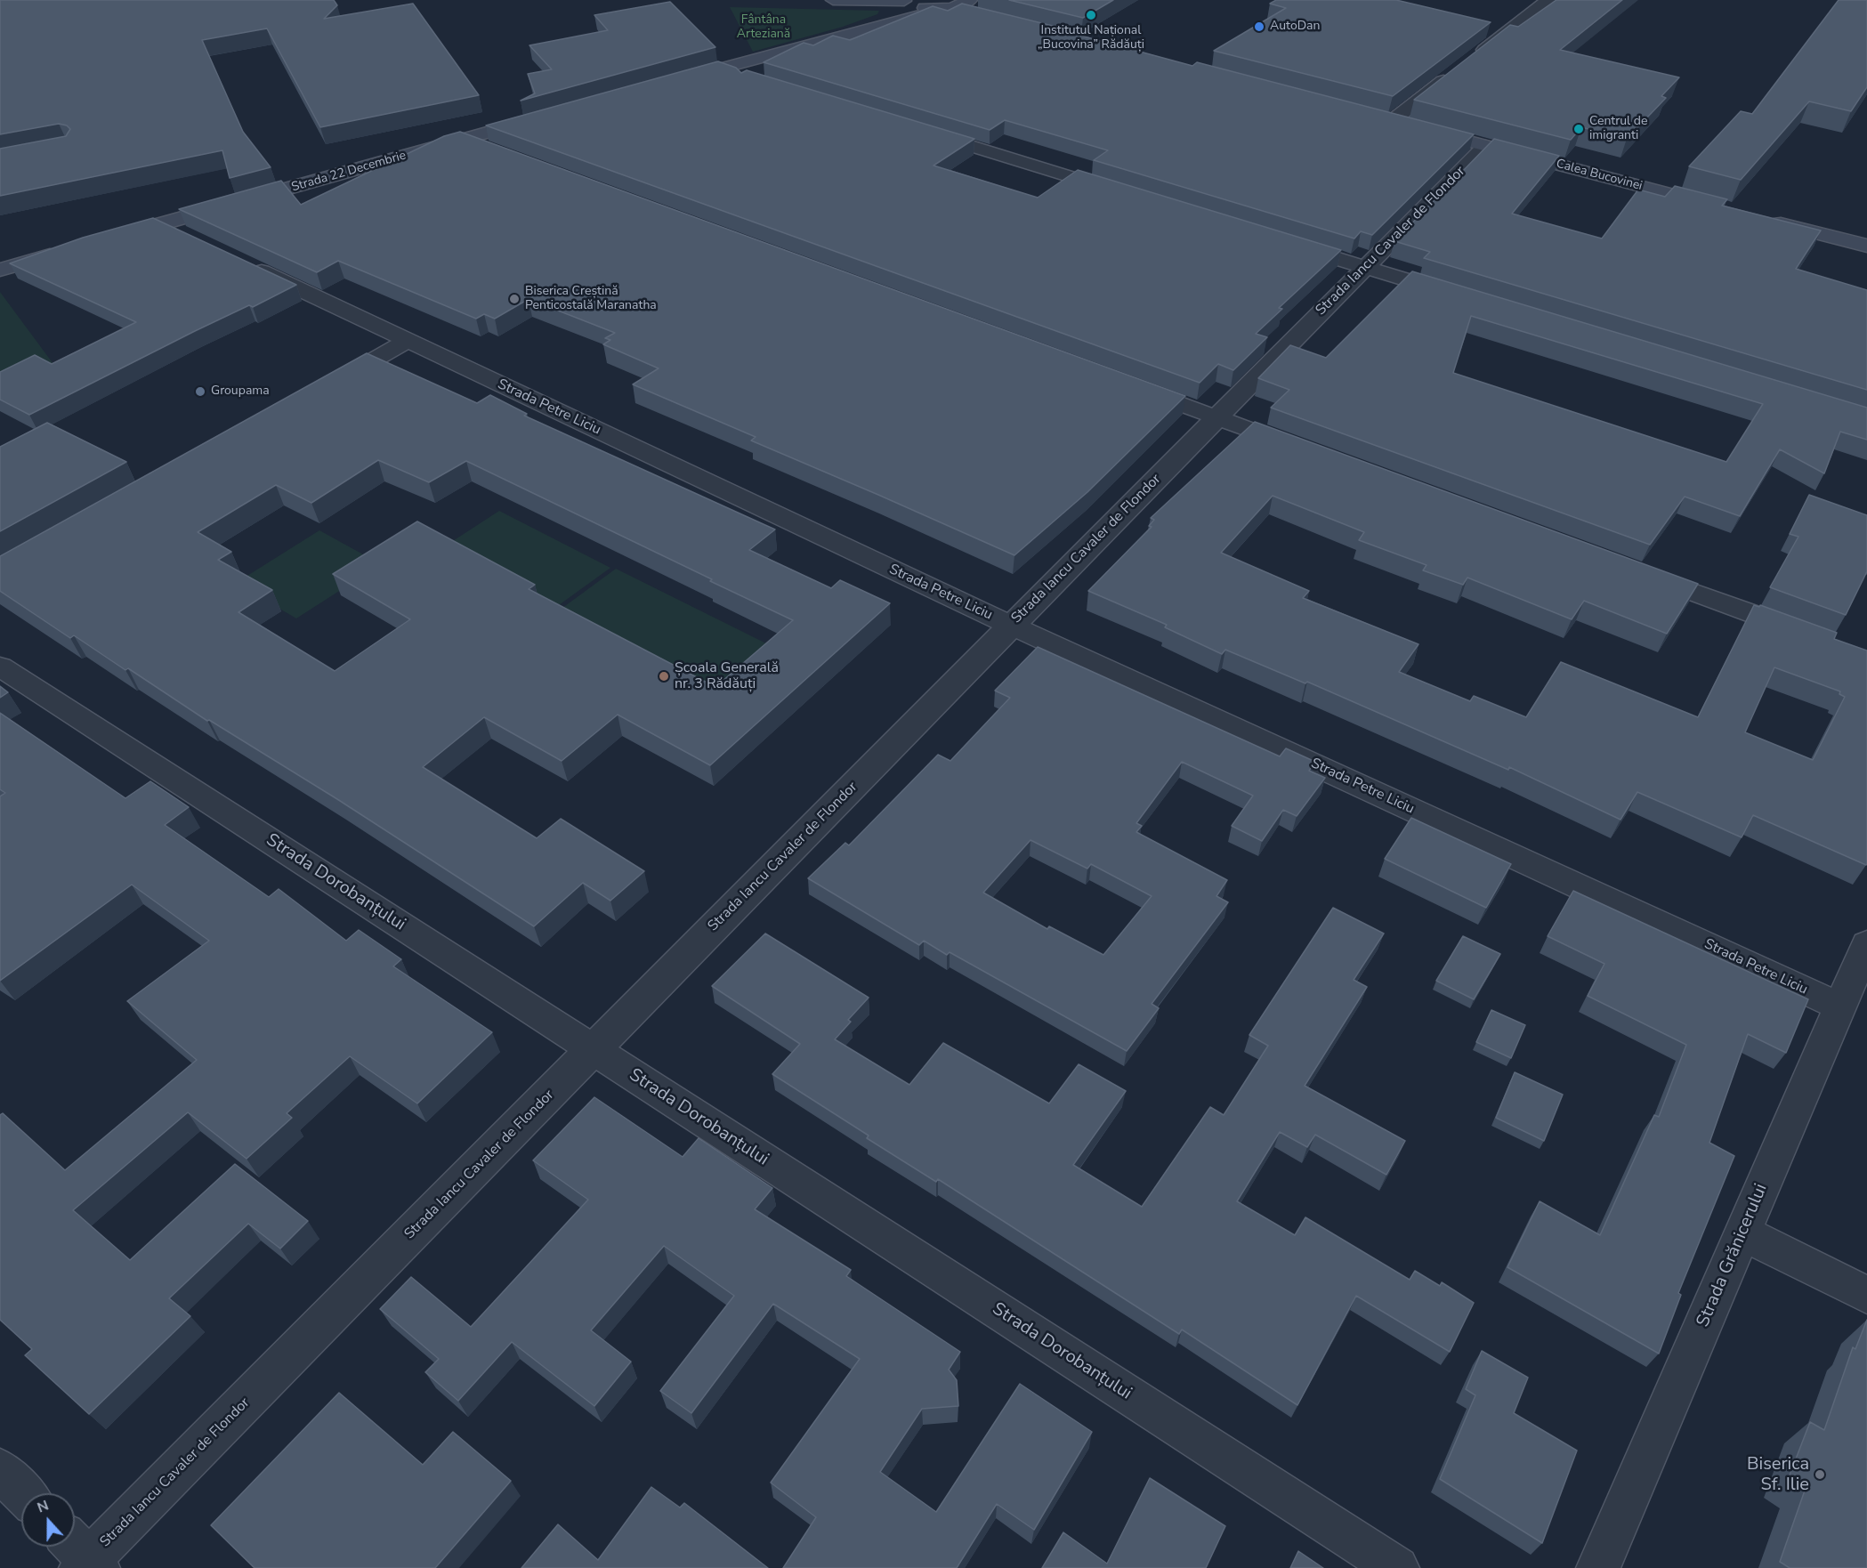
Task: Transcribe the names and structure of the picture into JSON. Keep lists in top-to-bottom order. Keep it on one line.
{"streets":{"street":["Strada 22 Decembrie","Calea Bucovinei","Strada Iancu Cavaler de Flondor","Strada Petre Liciu","Strada Dorobanțului","Strada Grănicerului"]},"crossings":[["Calea Bucovinei","Strada Iancu Cavaler de Flondor"],["Strada Iancu Cavaler de Flondor","Strada Petre Liciu"],["Strada Iancu Cavaler de Flondor","Strada Dorobanțului"],["Strada Petre Liciu","Strada Grănicerului"]],"parks":["Fântâna Arteziană"],"places":["Institutul Național „Bucovina” Rădăuți","AutoDan","Centrul de imigranti","Biserica Creștină Penticostală Maranatha","Groupama","Școala Generală nr. 3 Rădăuți","Biserica Sf. Ilie"],"north":"top"}
